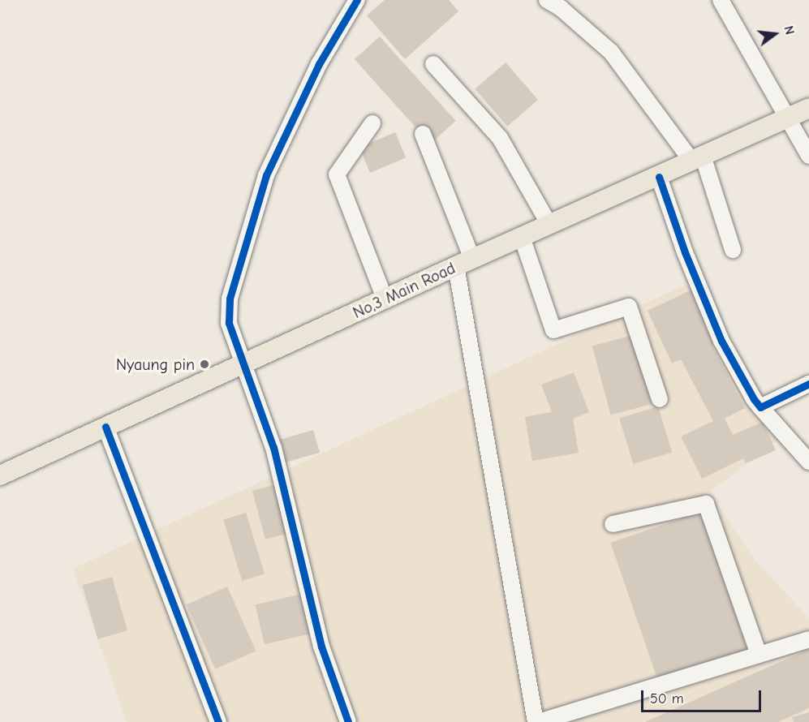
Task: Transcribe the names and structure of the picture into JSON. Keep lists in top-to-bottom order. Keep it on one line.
{"streets":{"main road":["No,3 Main Road"]},"places":["Nyaung pin"],"scale_bar":"50 m","north":"right"}
